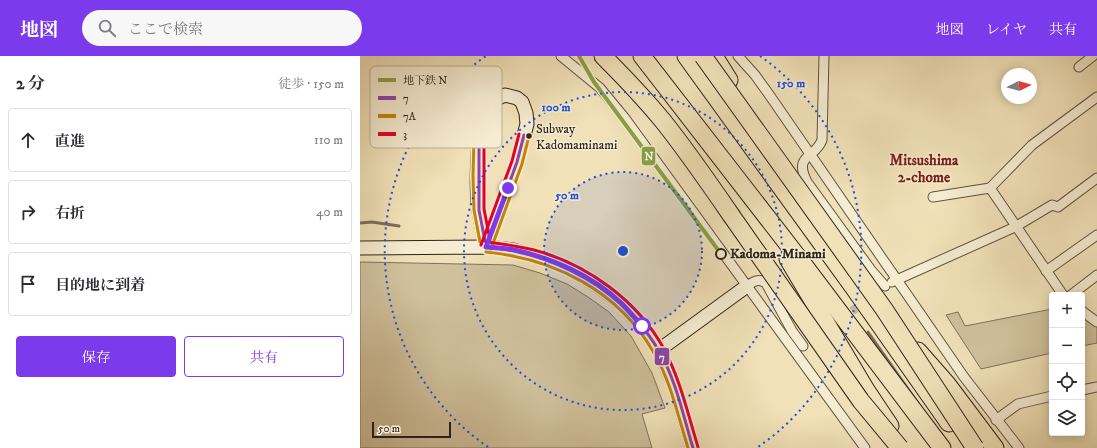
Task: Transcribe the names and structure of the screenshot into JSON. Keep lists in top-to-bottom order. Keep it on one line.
{"districts":["Mitsushima 2-chome"],"places":["Subway Kadomaminami","Kadoma-Minami"],"lines":["metro line N","transit line 3","transit line 7","transit line 7A"],"legend":["地下鉄 N","7","7A","3"],"scale_bar":"50 m","north":"right","page":{"header":"地図","search":"ここで検索","nav":["地図","レイヤ","共有"],"heading":["2 分","徒歩 · 150 m"],"list":[["直進","110 m"],["右折","40 m"],"目的地に到着"],"map_buttons":["+","−"],"buttons":["保存","共有"],"scale":"50 m"},"rings":["150 m","100 m","50 m"]}
